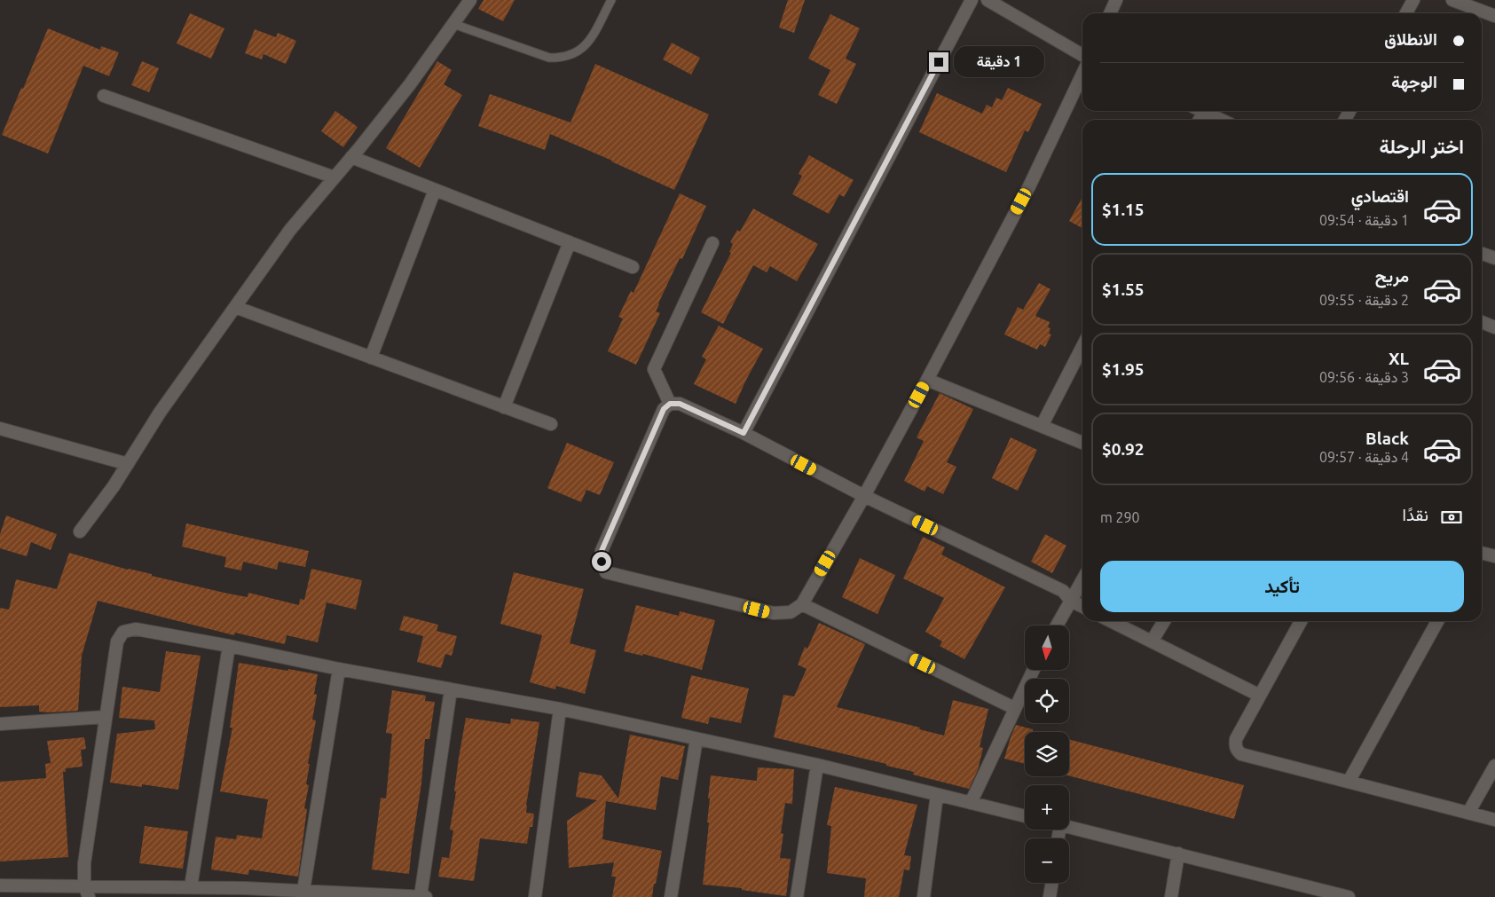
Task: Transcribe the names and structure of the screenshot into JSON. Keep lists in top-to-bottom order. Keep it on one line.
{"north":"bottom","page":{"banner":["الانطلاق","الوجهة"],"bubble":"1 دقيقة","heading":"اختر الرحلة","list":[{"name":"اقتصادي","note":"1 دقيقة · 09:54","value":"$1.15"},{"name":"مريح","note":"2 دقيقة · 09:55","value":"$1.55"},{"name":"XL","note":"3 دقيقة · 09:56","value":"$1.95"},{"name":"Black","note":"4 دقيقة · 09:57","value":"$0.92"}],"pay":["نقدًا","290 m"],"buttons":"تأكيد","map_buttons":["+","−"]}}
